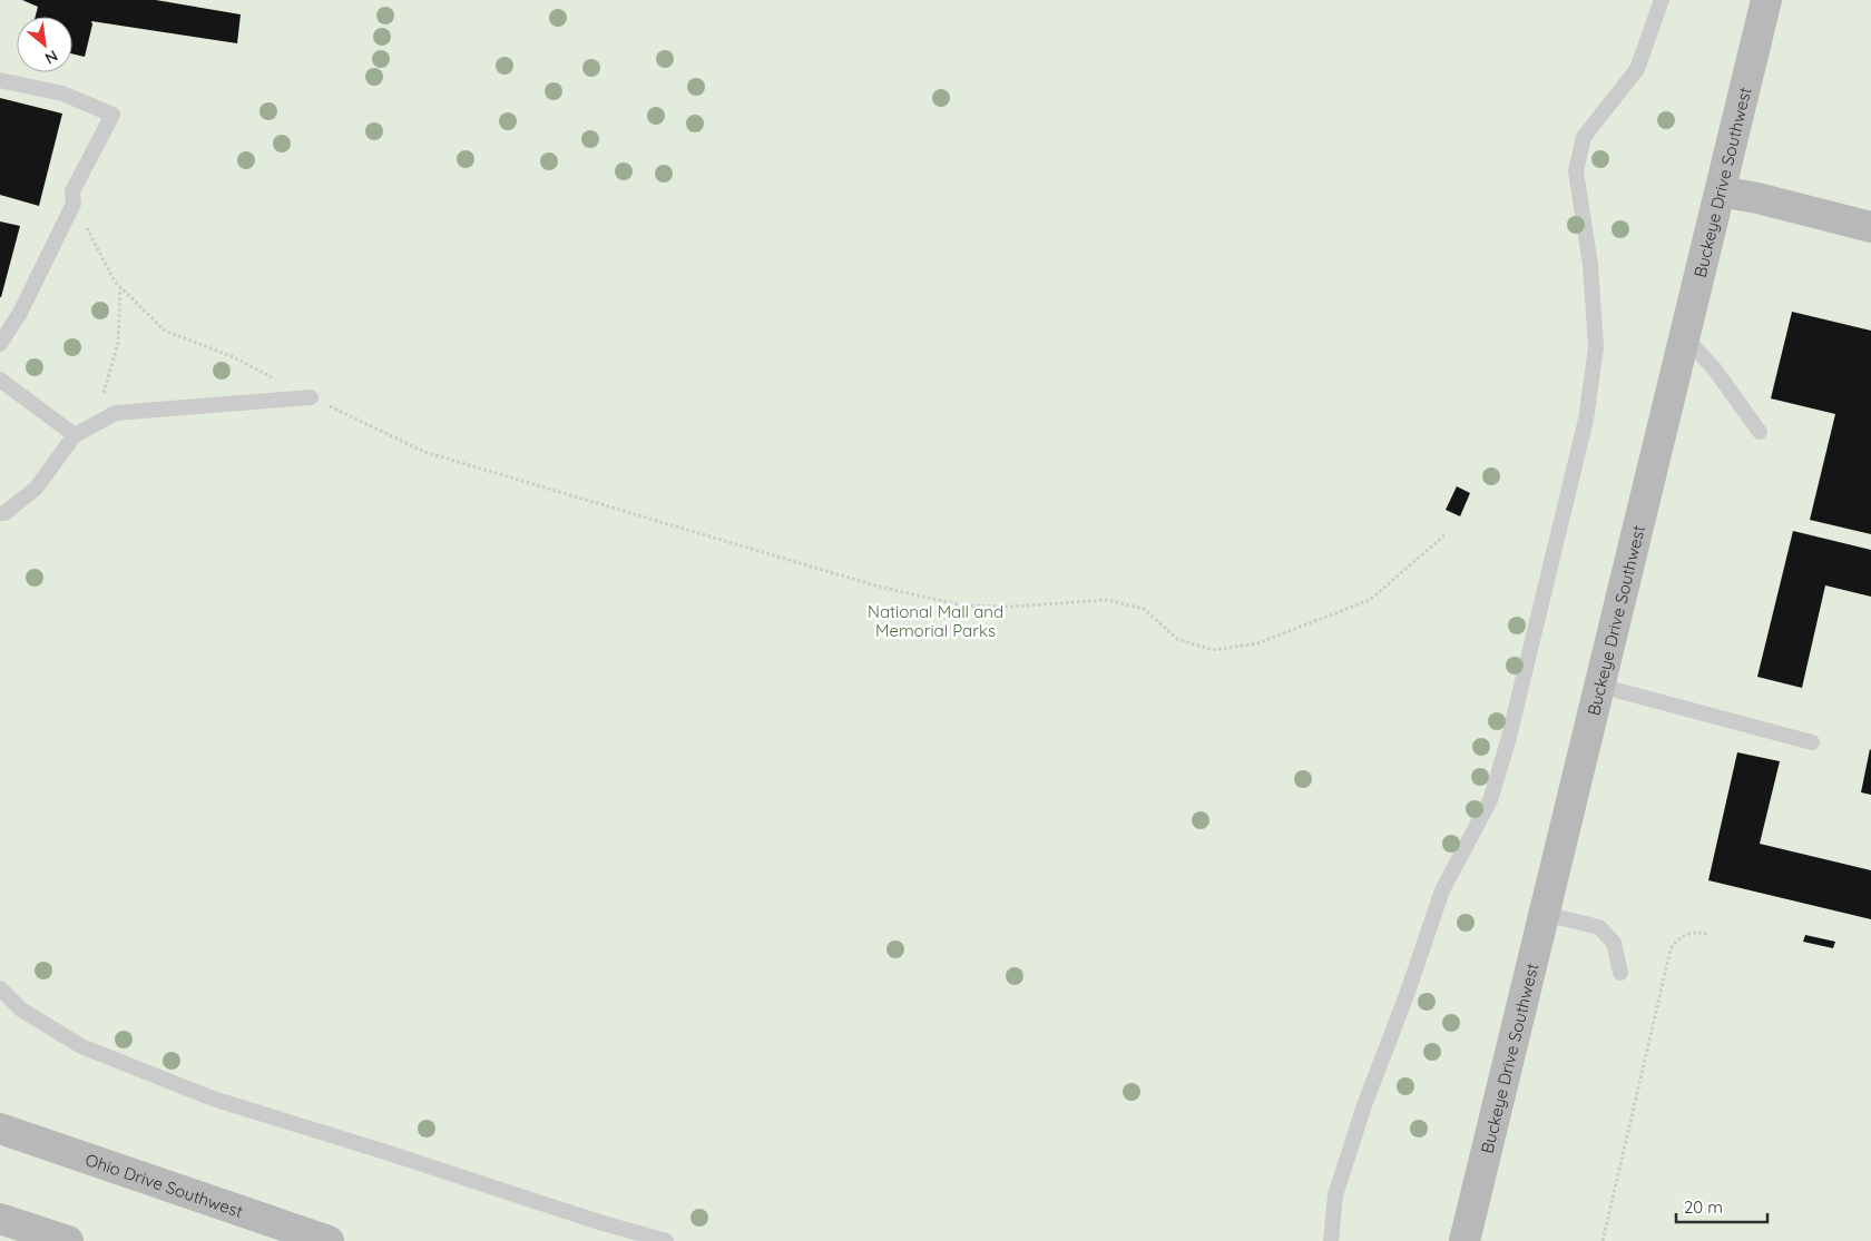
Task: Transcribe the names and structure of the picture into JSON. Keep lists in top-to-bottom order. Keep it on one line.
{"streets":{"street":["Buckeye Drive Southwest","Ohio Drive Southwest"]},"parks":["National Mall and Memorial Parks"],"scale_bar":"20 m","north":"bottom right"}
